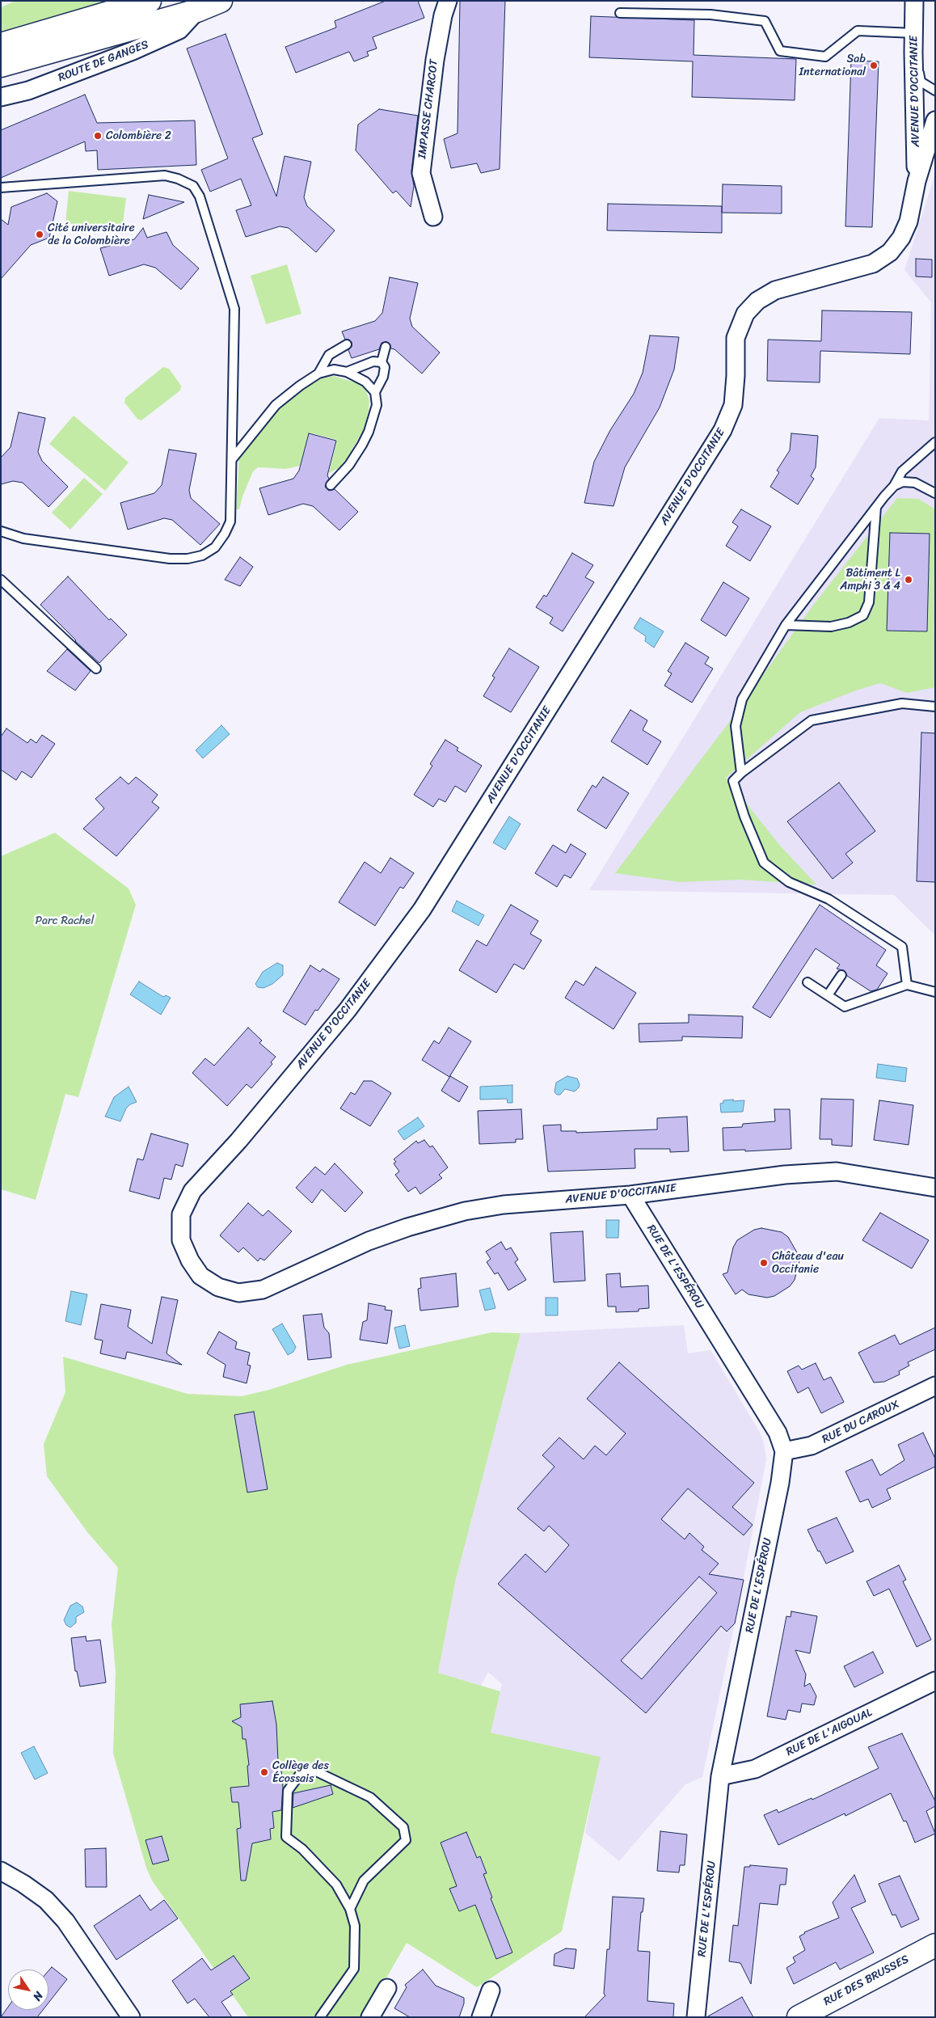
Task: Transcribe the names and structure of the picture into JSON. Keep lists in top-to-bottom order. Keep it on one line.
{"streets":{"main road":["ROUTE DE GANGES","RUE DES BRUSSES"],"street":["AVENUE D'OCCITANIE","IMPASSE CHARCOT","RUE DE L'ESPÉROU","RUE DU CAROUX","RUE DE L'AIGOUAL"]},"crossings":[["AVENUE D'OCCITANIE","RUE DE L'ESPÉROU"],["RUE DE L'ESPÉROU","RUE DU CAROUX"],["RUE DE L'ESPÉROU","RUE DE L'AIGOUAL"]],"parks":["Parc Rachel"],"places":["Sab International","Colombière 2","Cité universitaire de la Colombière","Bâtiment L Amphi 3 & 4","Château d'eau Occitanie","Collège des Écossais"],"north":"bottom right"}
